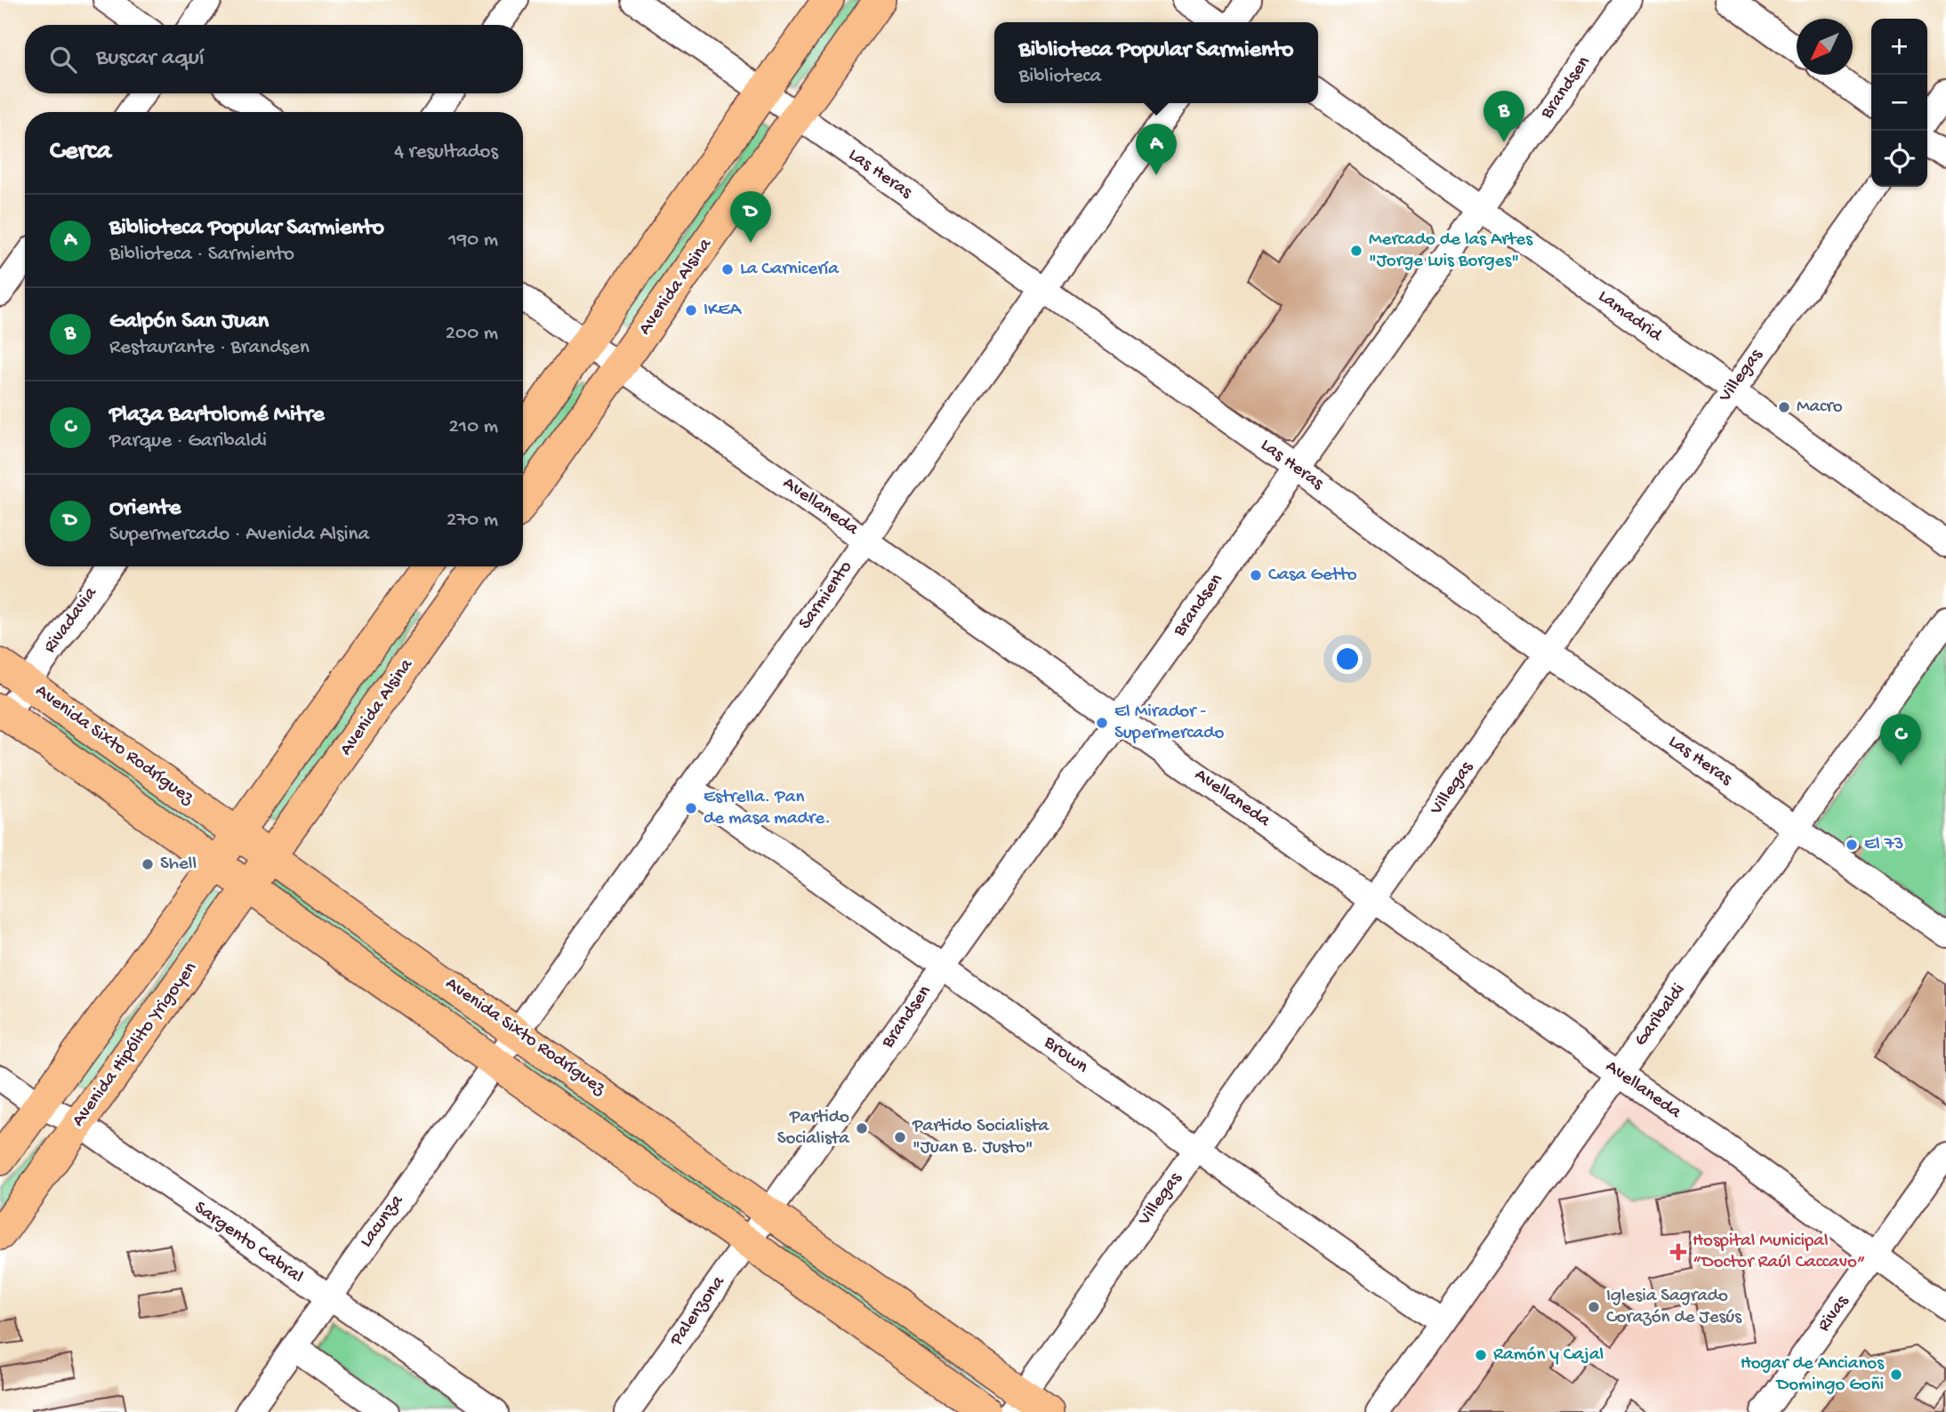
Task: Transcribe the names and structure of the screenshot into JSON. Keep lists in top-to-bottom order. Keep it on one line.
{"streets":{"main road":["Avenida Alsina","Avenida Sixto Rodríguez","Avenida Hipólito Yrigoyen"],"street":["Brandsen","Las Heras","Lamadrid","Villegas","Avellaneda","Sarmiento","Rivadavia","Garibaldi","Brown","Lacunza","Sargento Cabral","Palenzona","Rivas"]},"crossings":[["Brandsen","Las Heras"],["Brandsen","Lamadrid"],["Brandsen","Avellaneda"],["Brandsen","Avenida Sixto Rodríguez"],["Brandsen","Brown"],["Brandsen","Palenzona"],["Las Heras","Avenida Alsina"],["Las Heras","Villegas"],["Las Heras","Sarmiento"],["Las Heras","Garibaldi"],["Avenida Alsina","Avellaneda"],["Avenida Alsina","Avenida Sixto Rodríguez"],["Avenida Alsina","Avenida Hipólito Yrigoyen"],["Lamadrid","Villegas"],["Villegas","Avellaneda"],["Villegas","Avenida Sixto Rodríguez"],["Villegas","Brown"],["Avellaneda","Sarmiento"],["Avellaneda","Garibaldi"],["Avellaneda","Rivas"],["Sarmiento","Avenida Sixto Rodríguez"],["Sarmiento","Brown"],["Sarmiento","Lacunza"],["Rivadavia","Avenida Sixto Rodríguez"],["Avenida Sixto Rodríguez","Avenida Hipólito Yrigoyen"],["Avenida Sixto Rodríguez","Lacunza"],["Avenida Sixto Rodríguez","Palenzona"],["Garibaldi","Brown"],["Avenida Hipólito Yrigoyen","Sargento Cabral"],["Lacunza","Sargento Cabral"]],"places":{"other":["Mercado de las Artes \"Jorge Luis Borges\"","La Carnicería","IKEA","Macro","Casa Getto","El Mirador - Supermercado","Estrella. Pan de masa madre.","El 73","Shell","Partido Socialista","Partido Socialista \"Juan B. Justo\"","Iglesia Sagrado Corazón de Jesús","Ramón y Cajal","Hogar de Ancianos Domingo Goñi"],"health":["Hospital Municipal “Doctor Raúl Caccavo”"]},"north":"bottom left","page":{"map_buttons":["+","−"],"popup":["Biblioteca Popular Sarmiento","Biblioteca"],"search":"Buscar aquí","pins":["B","A","D","C"],"heading":["Cerca","4 resultados"],"list":[{"mark":"A","name":"Biblioteca Popular Sarmiento","note":"Biblioteca · Sarmiento","value":"190 m"},{"mark":"B","name":"Galpón San Juan","note":"Restaurante · Brandsen","value":"200 m"},{"mark":"C","name":"Plaza Bartolomé Mitre","note":"Parque · Garibaldi","value":"210 m"},{"mark":"D","name":"Oriente","note":"Supermercado · Avenida Alsina","value":"270 m"}]}}
